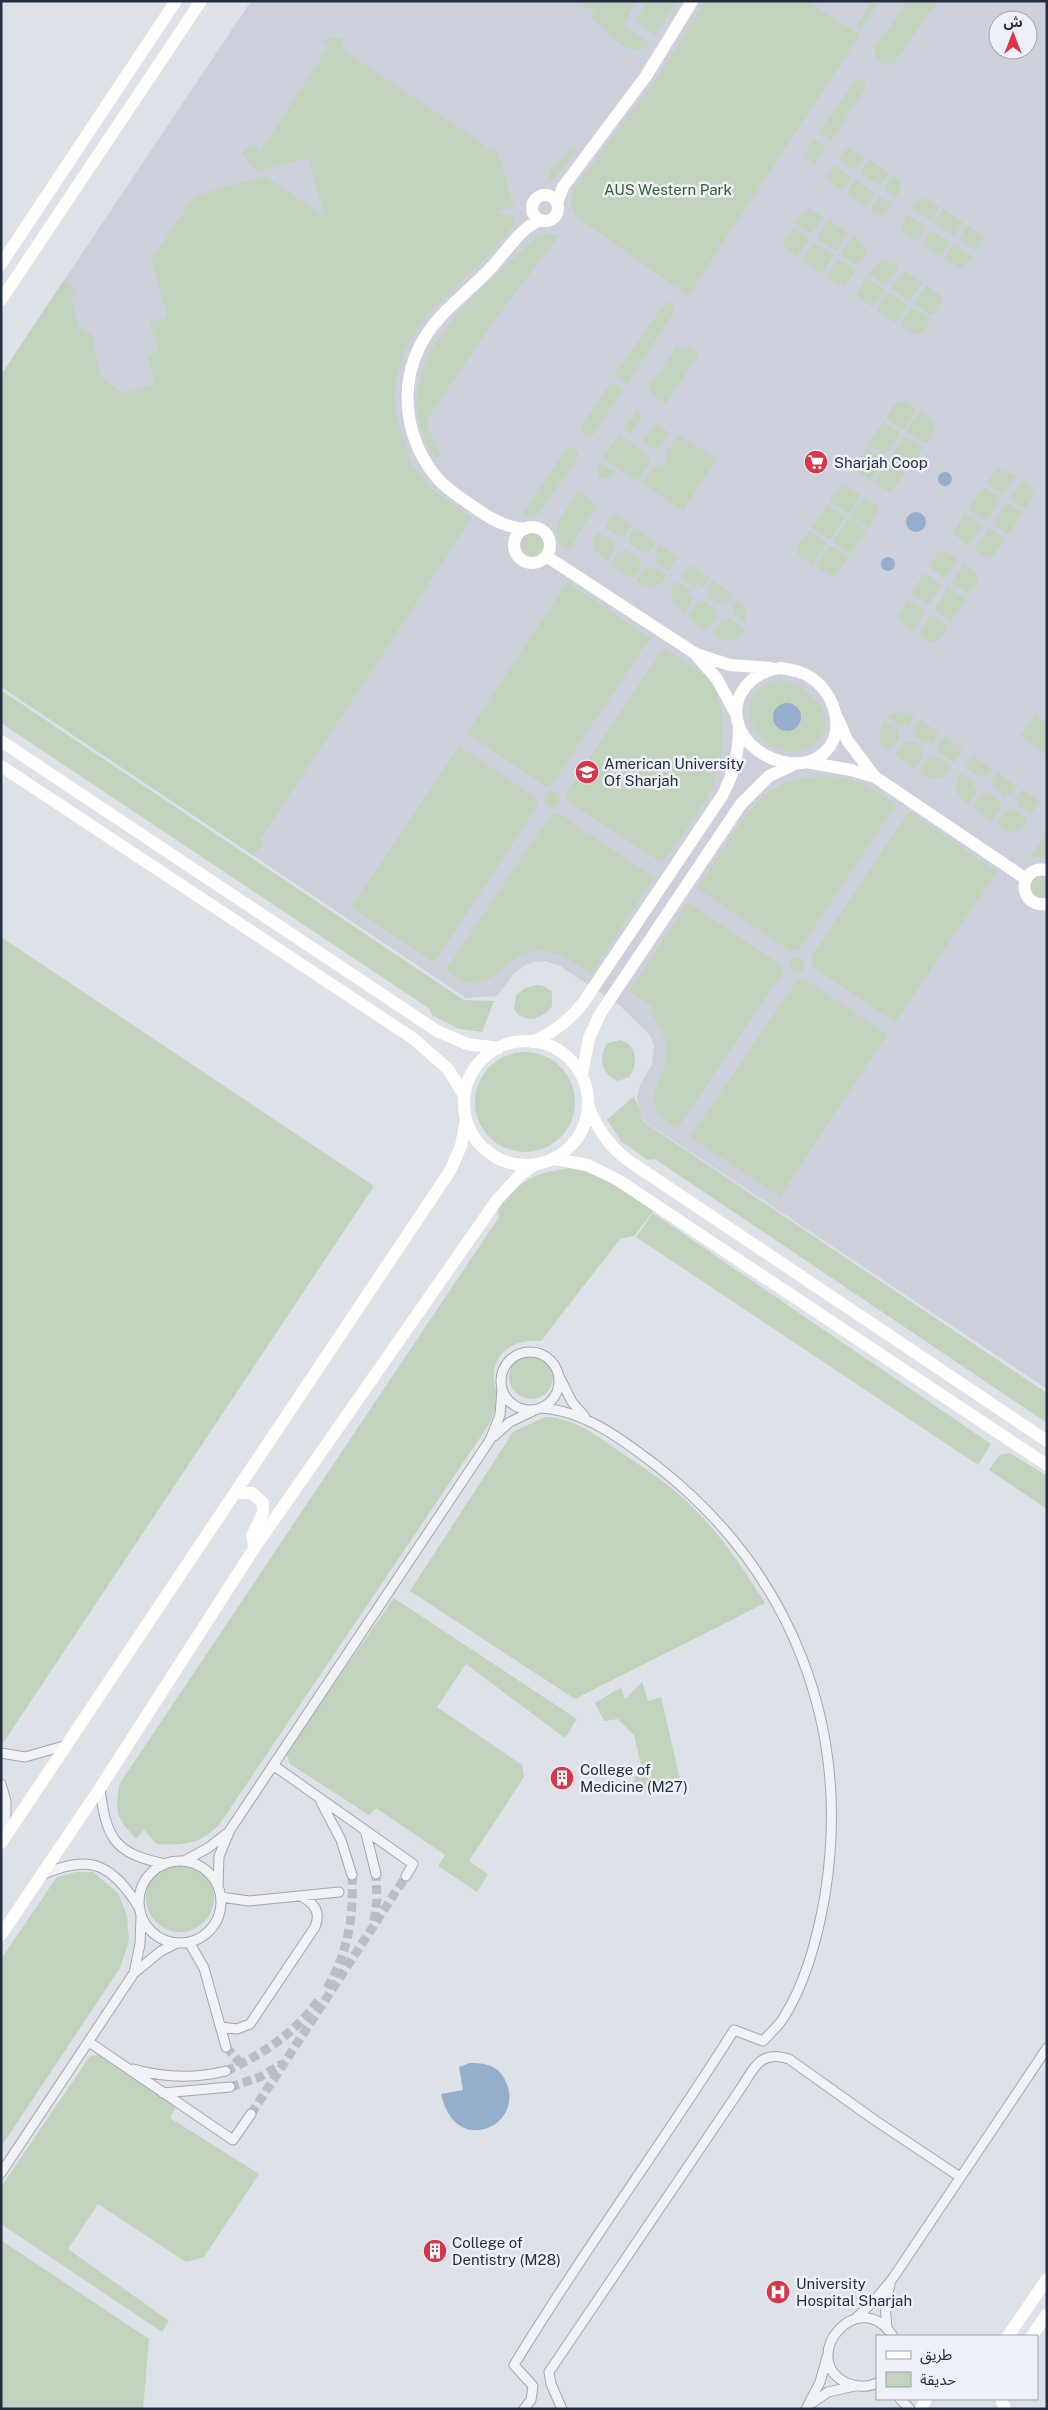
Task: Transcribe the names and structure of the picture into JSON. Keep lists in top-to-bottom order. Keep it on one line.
{"parks":["AUS Western Park"],"places":{"supermarket":["Sharjah Coop"],"school or university":["American University Of Sharjah"],"building":["College of Medicine (M27)","College of Dentistry (M28)"],"hospital":["University Hospital Sharjah"]},"legend":["طريق","حديقة"],"north":"top"}
